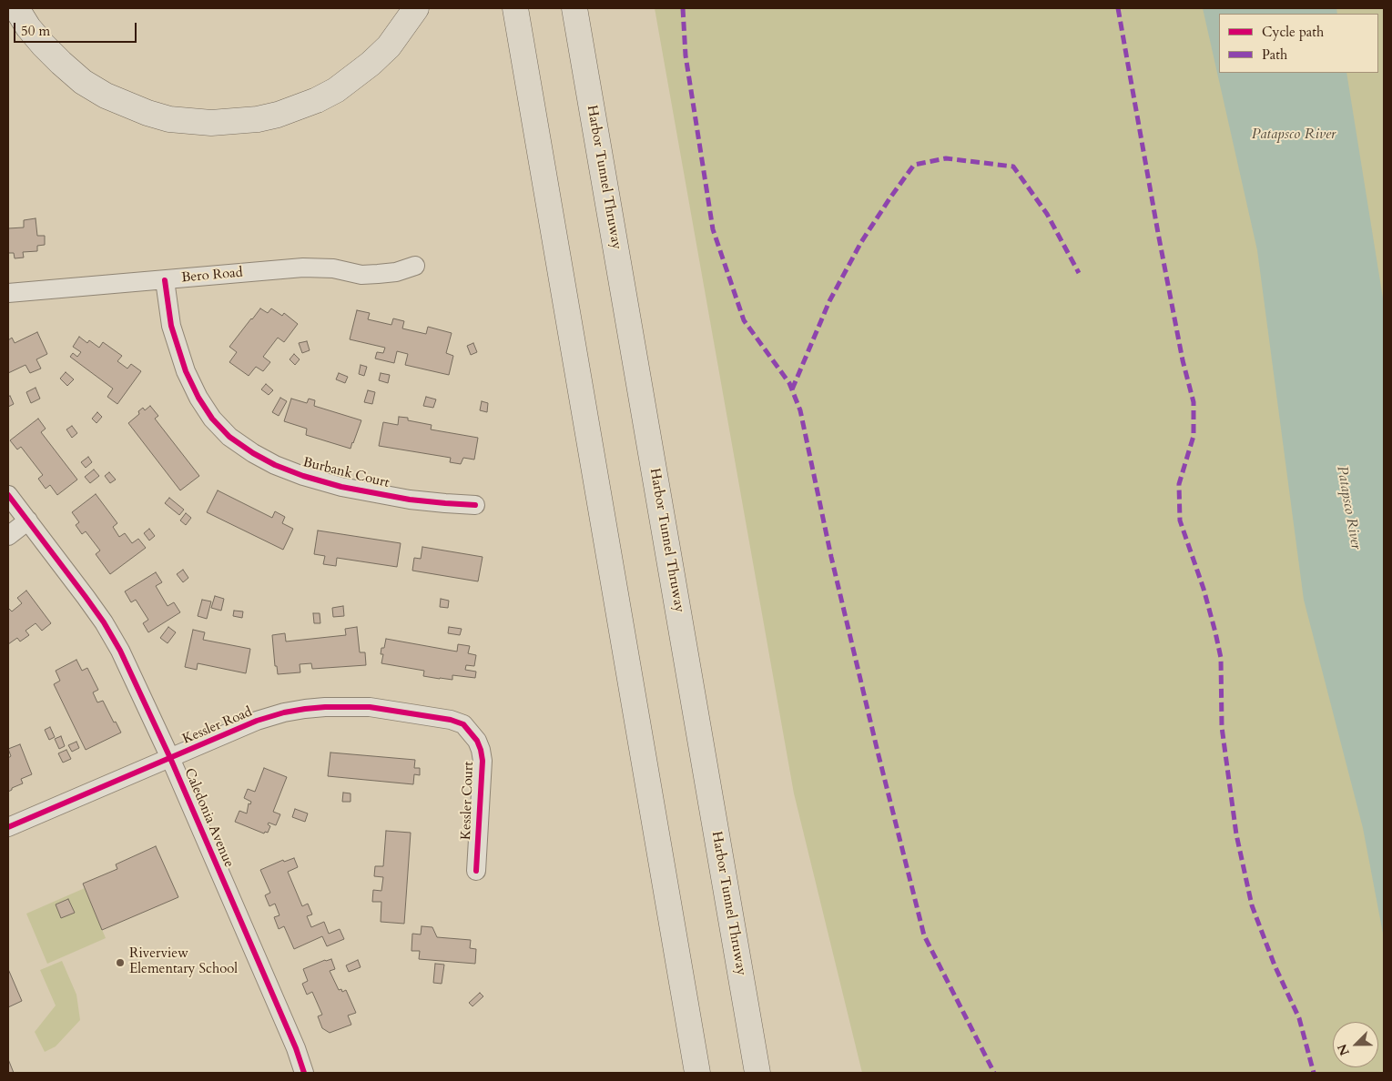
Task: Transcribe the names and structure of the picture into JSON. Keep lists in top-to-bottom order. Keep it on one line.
{"streets":{"highway":["Harbor Tunnel Thruway"],"street":["Bero Road","Burbank Court","Kessler Road","Kessler Court","Caledonia Avenue"]},"crossings":[["Bero Road","Burbank Court"],["Kessler Road","Kessler Court"],["Kessler Road","Caledonia Avenue"]],"water":["Patapsco River"],"places":["Riverview Elementary School"],"legend":["Cycle path","Path"],"scale_bar":"50 m","north":"bottom left"}
